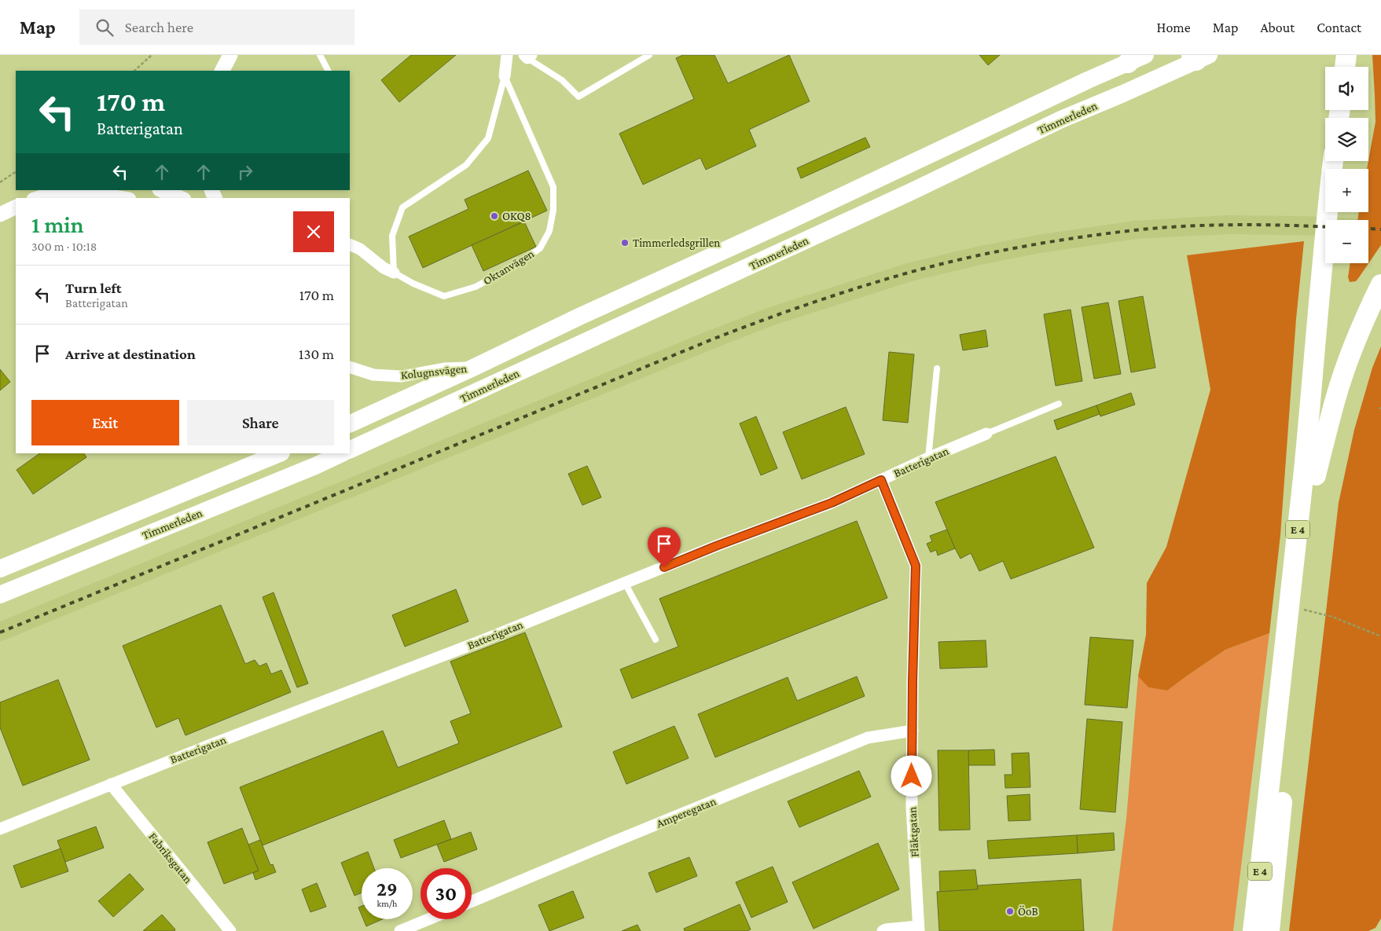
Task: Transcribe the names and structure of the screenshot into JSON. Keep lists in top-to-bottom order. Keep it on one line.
{"streets":{"highway":["E 4"],"main road":["Timmerleden"],"street":["Oktanvägen","Kolugnsvägen","Batterigatan","Amperegatan","Fläktgatan","Fabriksgatan"]},"crossings":[["Timmerleden","Kolugnsvägen"],["Batterigatan","Fläktgatan"],["Batterigatan","Fabriksgatan"],["Amperegatan","Fläktgatan"]],"places":["OKQ8","Timmerledsgrillen","ÖoB"],"page":{"header":"Map","search":"Search here","nav":["Home","Map","About","Contact"],"map_buttons":["+","−"],"turn":["170 m","Batterigatan"],"heading":["1 min","300 m · 10:18"],"list":[{"name":"Turn left","note":"Batterigatan","value":"170 m"},{"name":"Arrive at destination","value":"130 m"}],"buttons":["Exit","Share"],"speed":"29 km/h","limit":"30"}}
